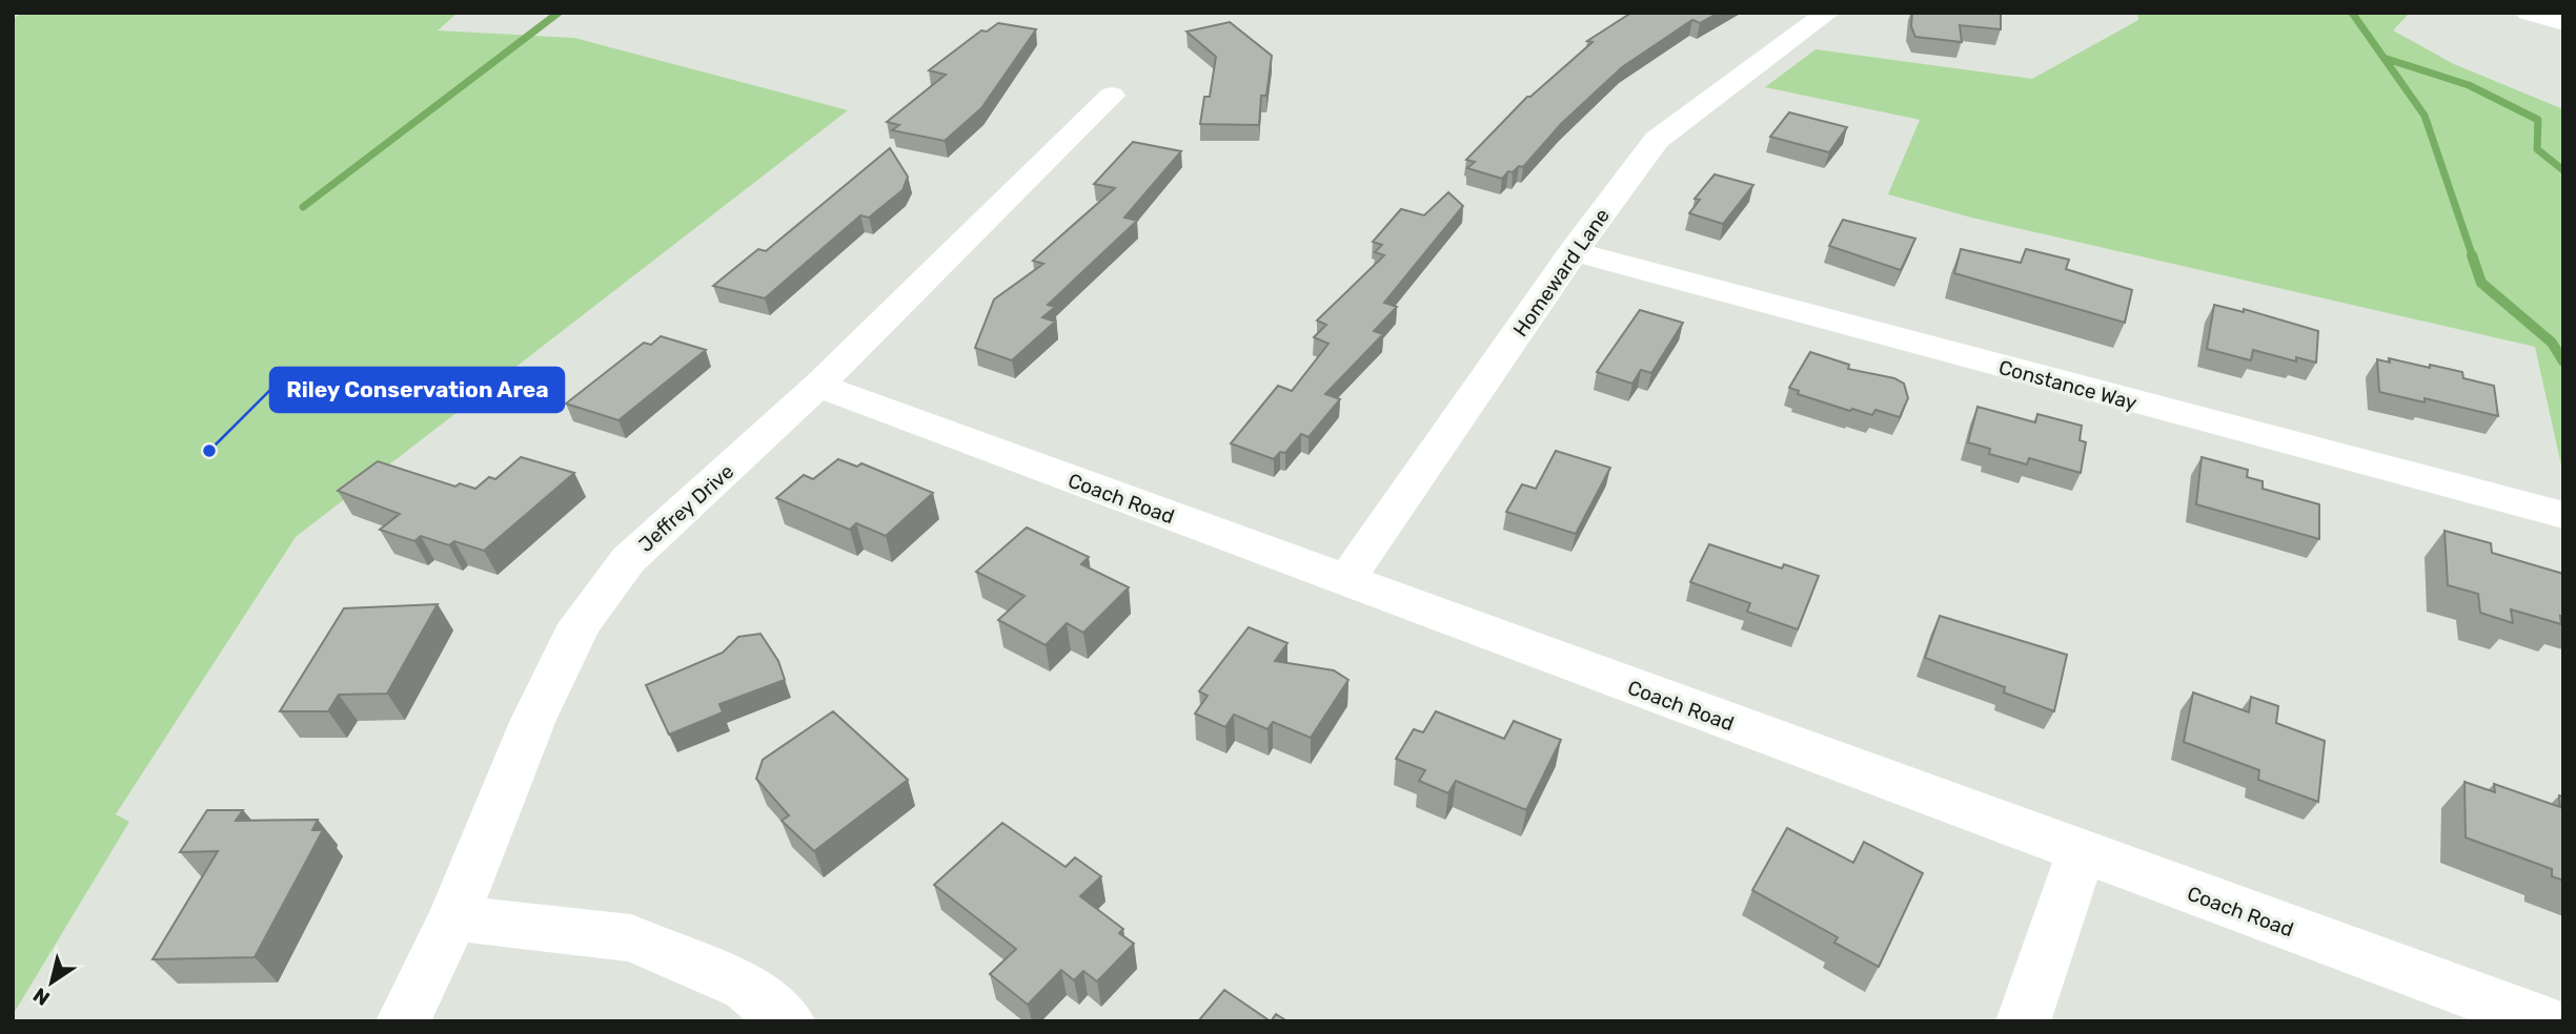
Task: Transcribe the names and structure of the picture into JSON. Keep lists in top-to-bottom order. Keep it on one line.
{"streets":{"street":["Homeward Lane","Constance Way","Coach Road","Jeffrey Drive"]},"crossings":[["Homeward Lane","Constance Way"],["Homeward Lane","Coach Road"],["Coach Road","Jeffrey Drive"]],"places":["Riley Conservation Area"],"north":"bottom left"}
